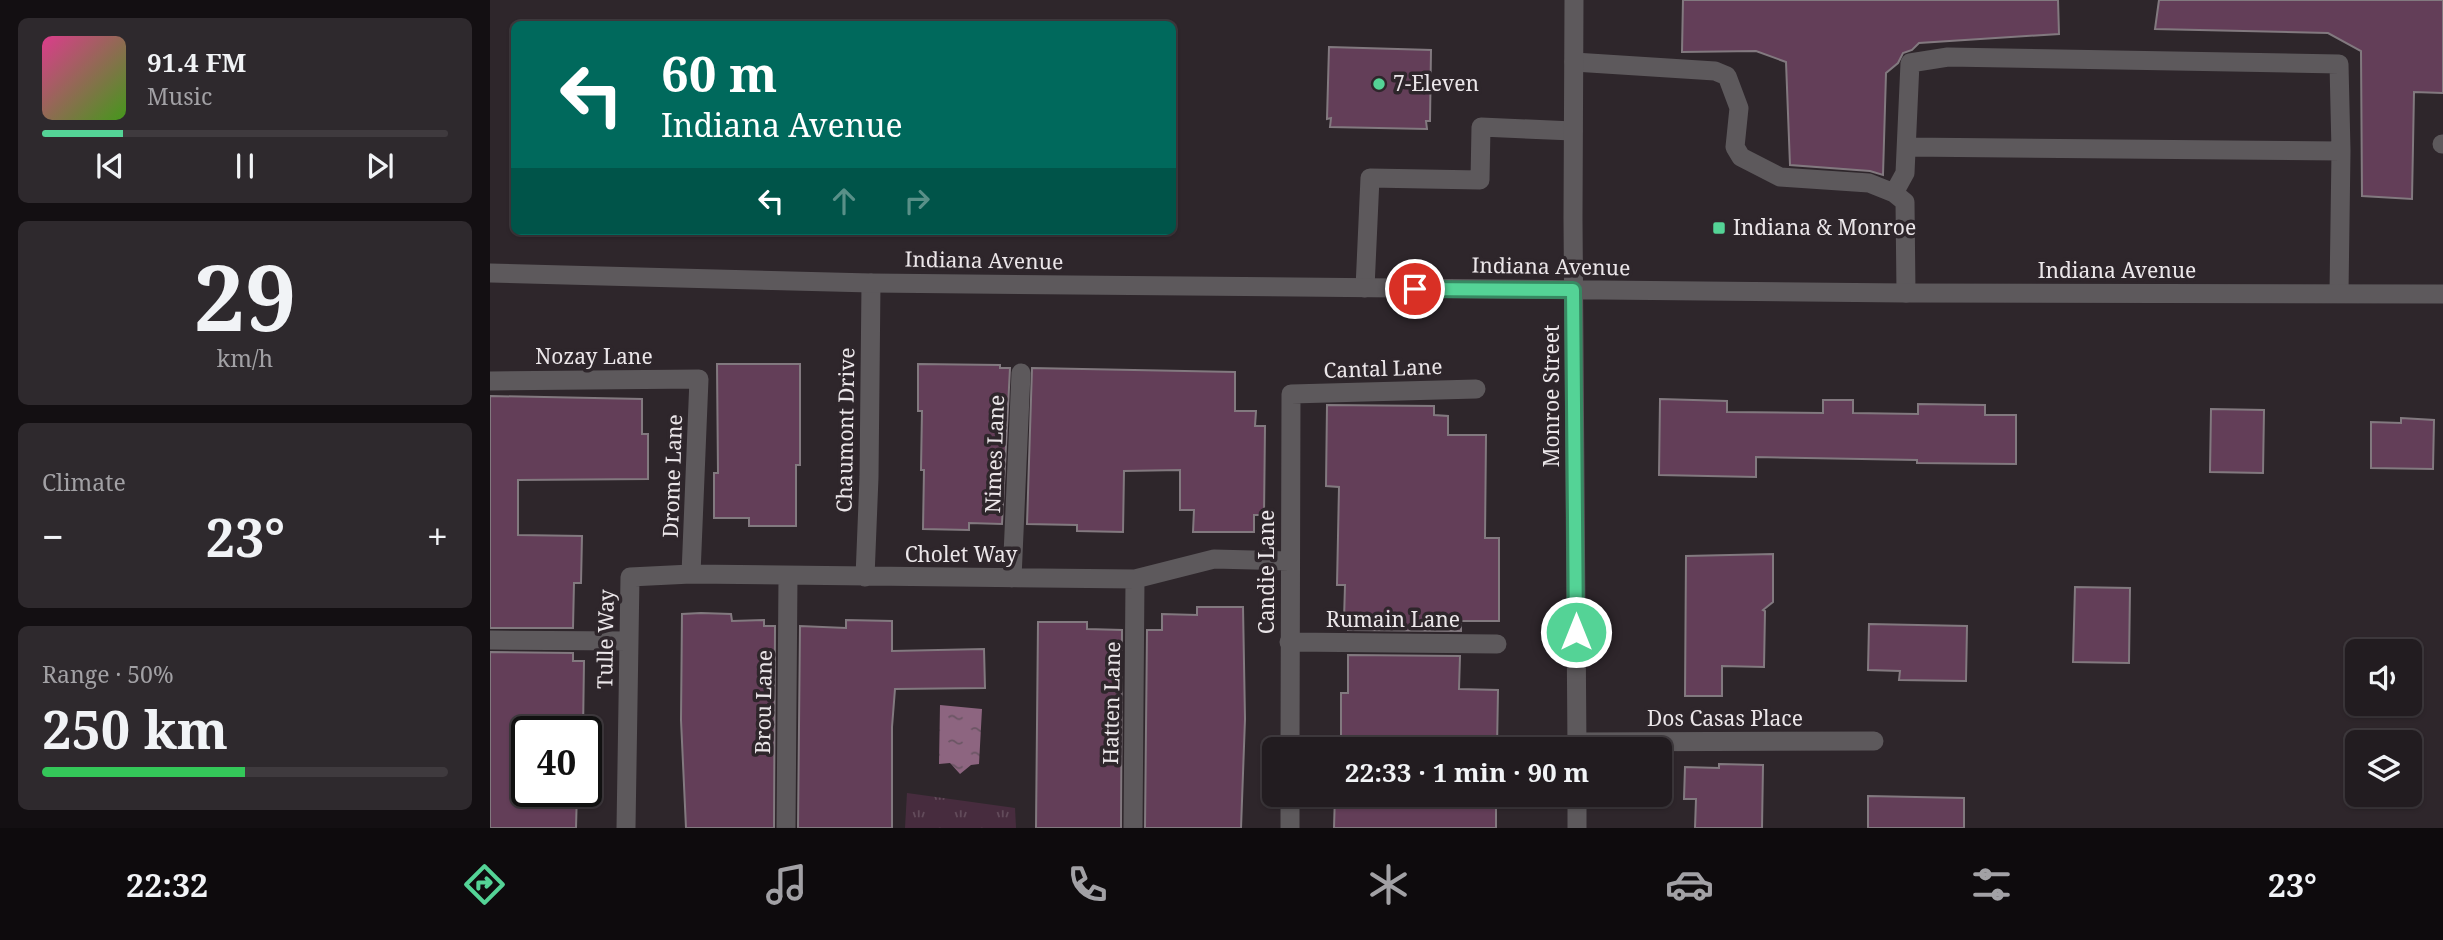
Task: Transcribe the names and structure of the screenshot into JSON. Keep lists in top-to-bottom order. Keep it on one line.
{"streets":{"street":["Indiana Avenue","Nozay Lane","Cantal Lane","Monroe Street","Chaumont Drive","Nimes Lane","Drome Lane","Cholet Way","Candie Lane","Rumain Lane","Tulle Way","Brou Lane","Hatten Lane","Dos Casas Place"]},"crossings":[["Indiana Avenue","Monroe Street"],["Indiana Avenue","Chaumont Drive"],["Nozay Lane","Drome Lane"],["Cantal Lane","Candie Lane"],["Chaumont Drive","Cholet Way"],["Nimes Lane","Cholet Way"],["Drome Lane","Cholet Way"],["Cholet Way","Candie Lane"],["Cholet Way","Tulle Way"],["Cholet Way","Brou Lane"],["Cholet Way","Hatten Lane"],["Candie Lane","Rumain Lane"]],"places":{"other":["7-Eleven"],"transit":["Indiana & Monroe"]},"page":{"turn":["60 m","Indiana Avenue"],"song":["91.4 FM","Music"],"tile":[["29","km/h"],"Climate",["Range · 50%","250 km"]],"heat":["−","23°","+"],"limit":"40","trip":"22:33 · 1 min · 90 m","tabs":["22:32","23°"]}}
